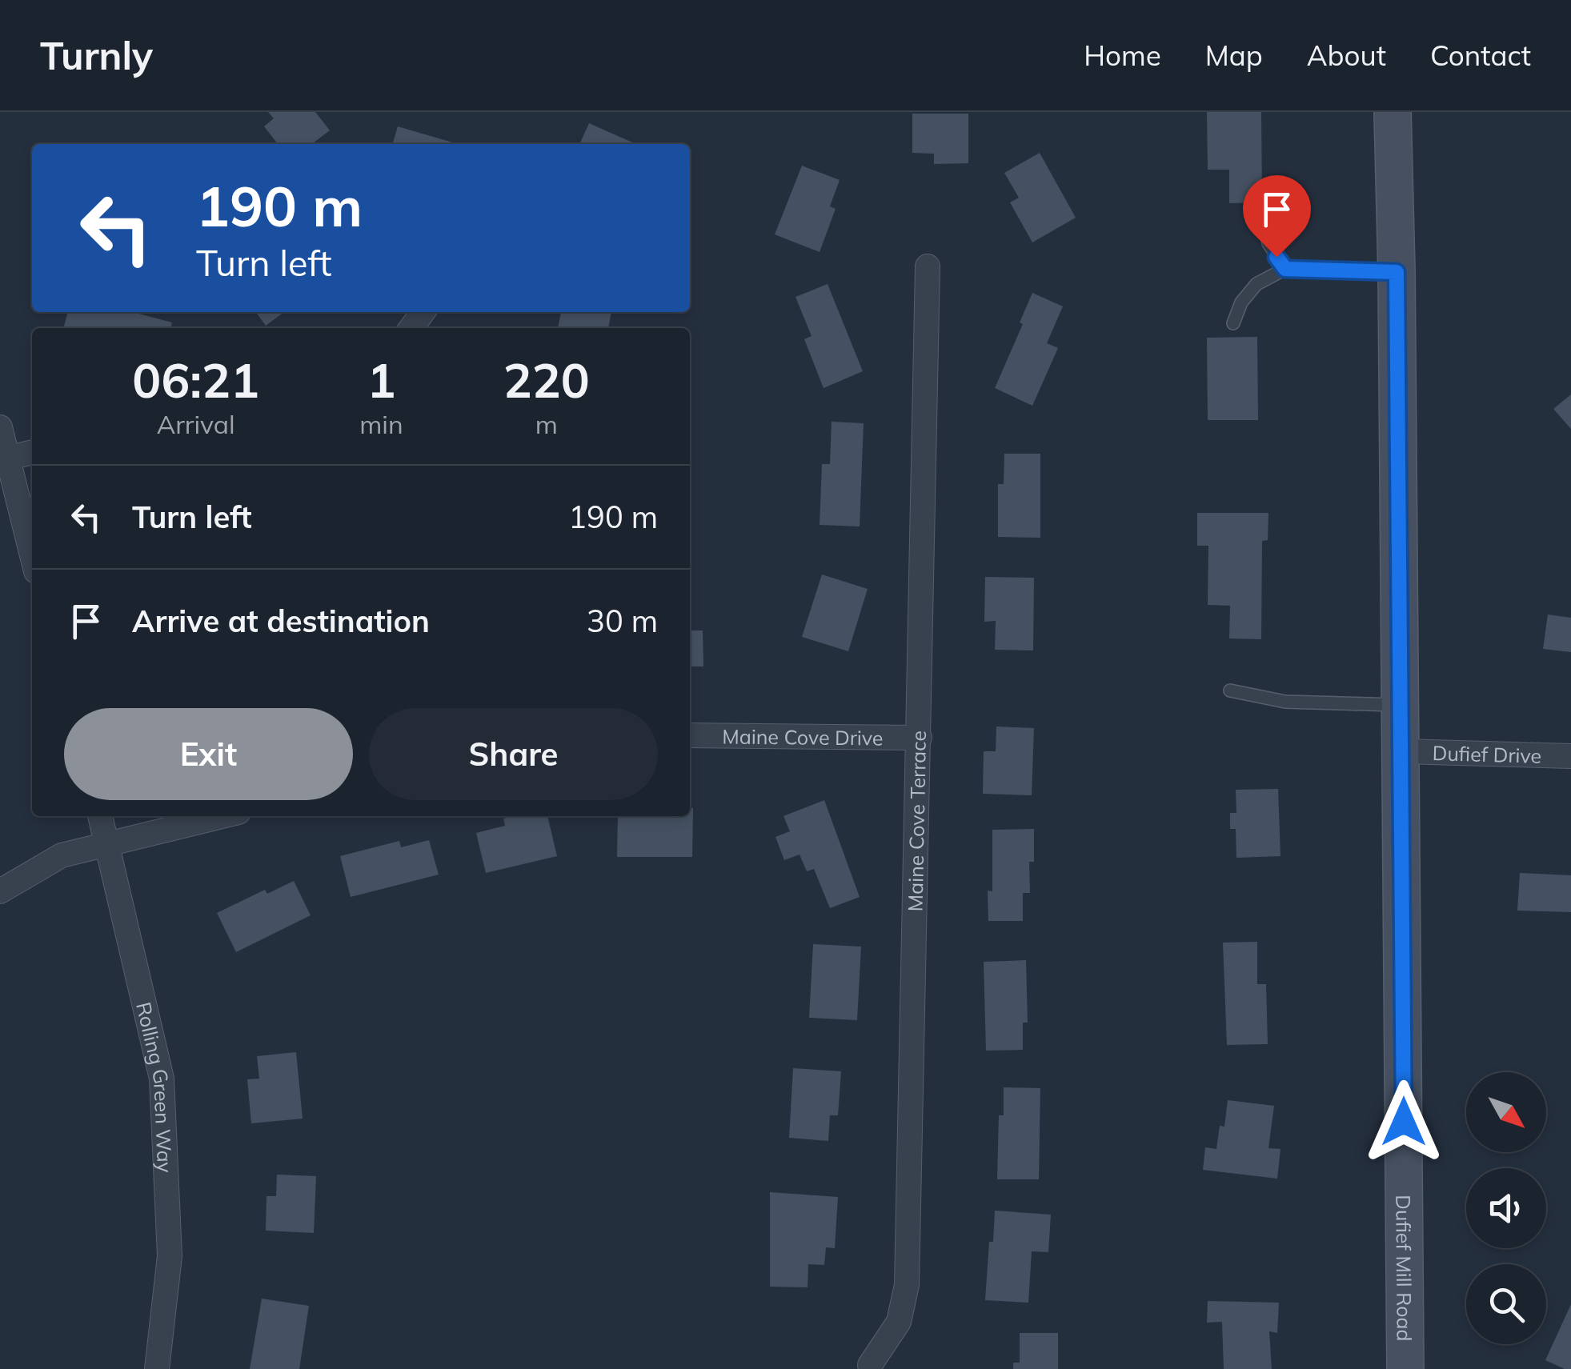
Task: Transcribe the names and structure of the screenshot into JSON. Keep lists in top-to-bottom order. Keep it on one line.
{"streets":{"main road":["Dufief Mill Road"],"street":["Maine Cove Drive","Dufief Drive","Maine Cove Terrace","Rolling Green Way"]},"crossings":[["Maine Cove Drive","Maine Cove Terrace"],["Dufief Drive","Dufief Mill Road"]],"north":"bottom right","page":{"header":"Turnly","nav":["Home","Map","About","Contact"],"turn":["190 m","Turn left"],"eta":["06:21","Arrival","1","min","220","m"],"list":[{"name":"Turn left","value":"190 m"},{"name":"Arrive at destination","value":"30 m"}],"buttons":["Exit","Share"]}}
